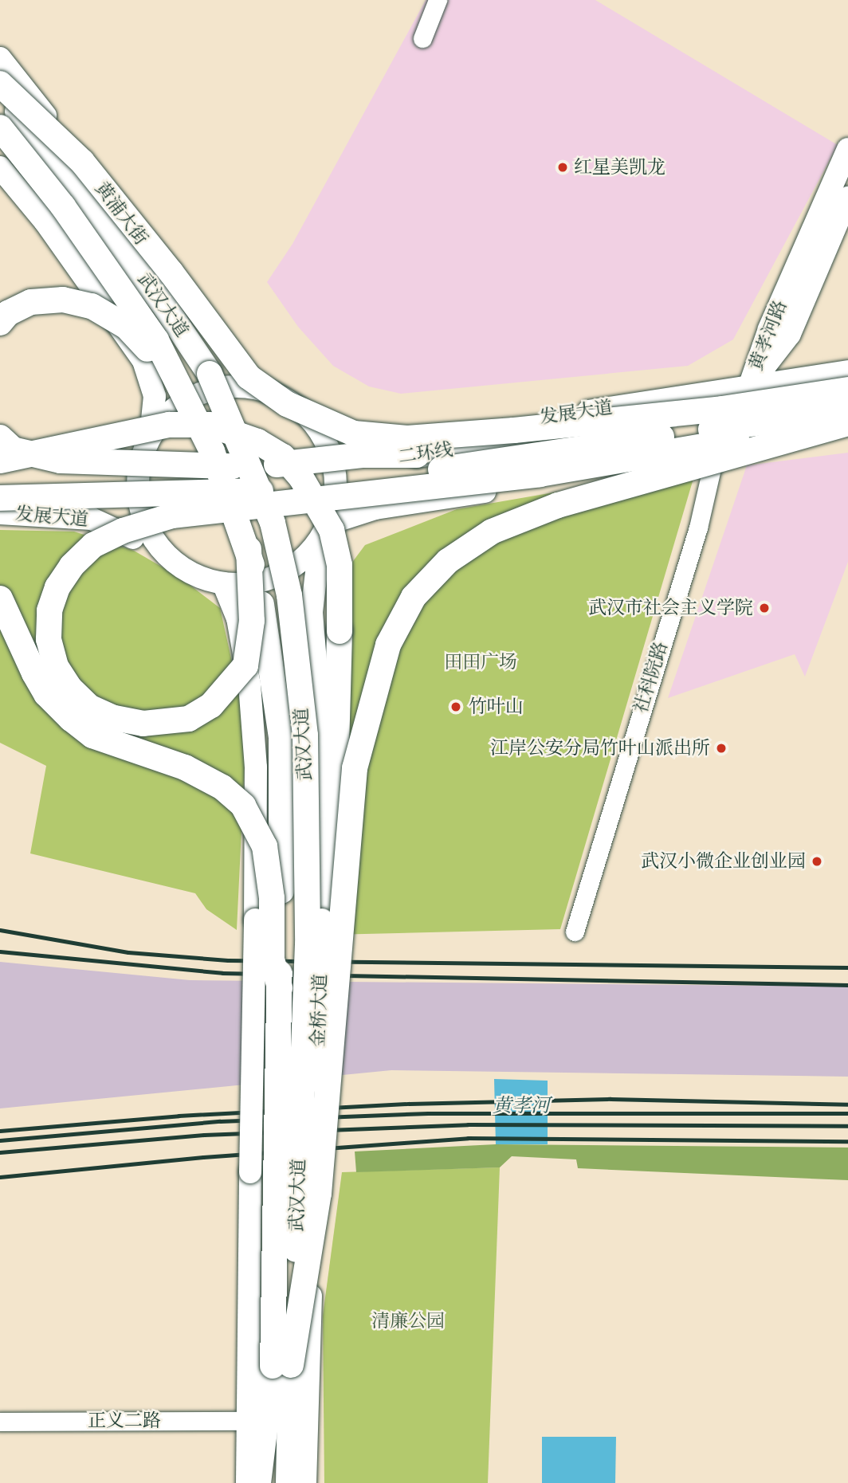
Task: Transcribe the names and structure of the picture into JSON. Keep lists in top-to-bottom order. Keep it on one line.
{"streets":{"highway":["武汉大道","二环线"],"main road":["黄浦大街","黄孝河路","发展大道","金桥大道"],"street":["社科院路","正义二路"]},"crossings":[["黄浦大街","发展大道"],["黄浦大街","金桥大道"],["黄孝河路","发展大道"],["发展大道","金桥大道"]],"water":["黄孝河"],"parks":["田田广场","清廉公园"],"places":["红星美凯龙","武汉市社会主义学院","竹叶山","江岸公安分局竹叶山派出所","武汉小微企业创业园"]}
